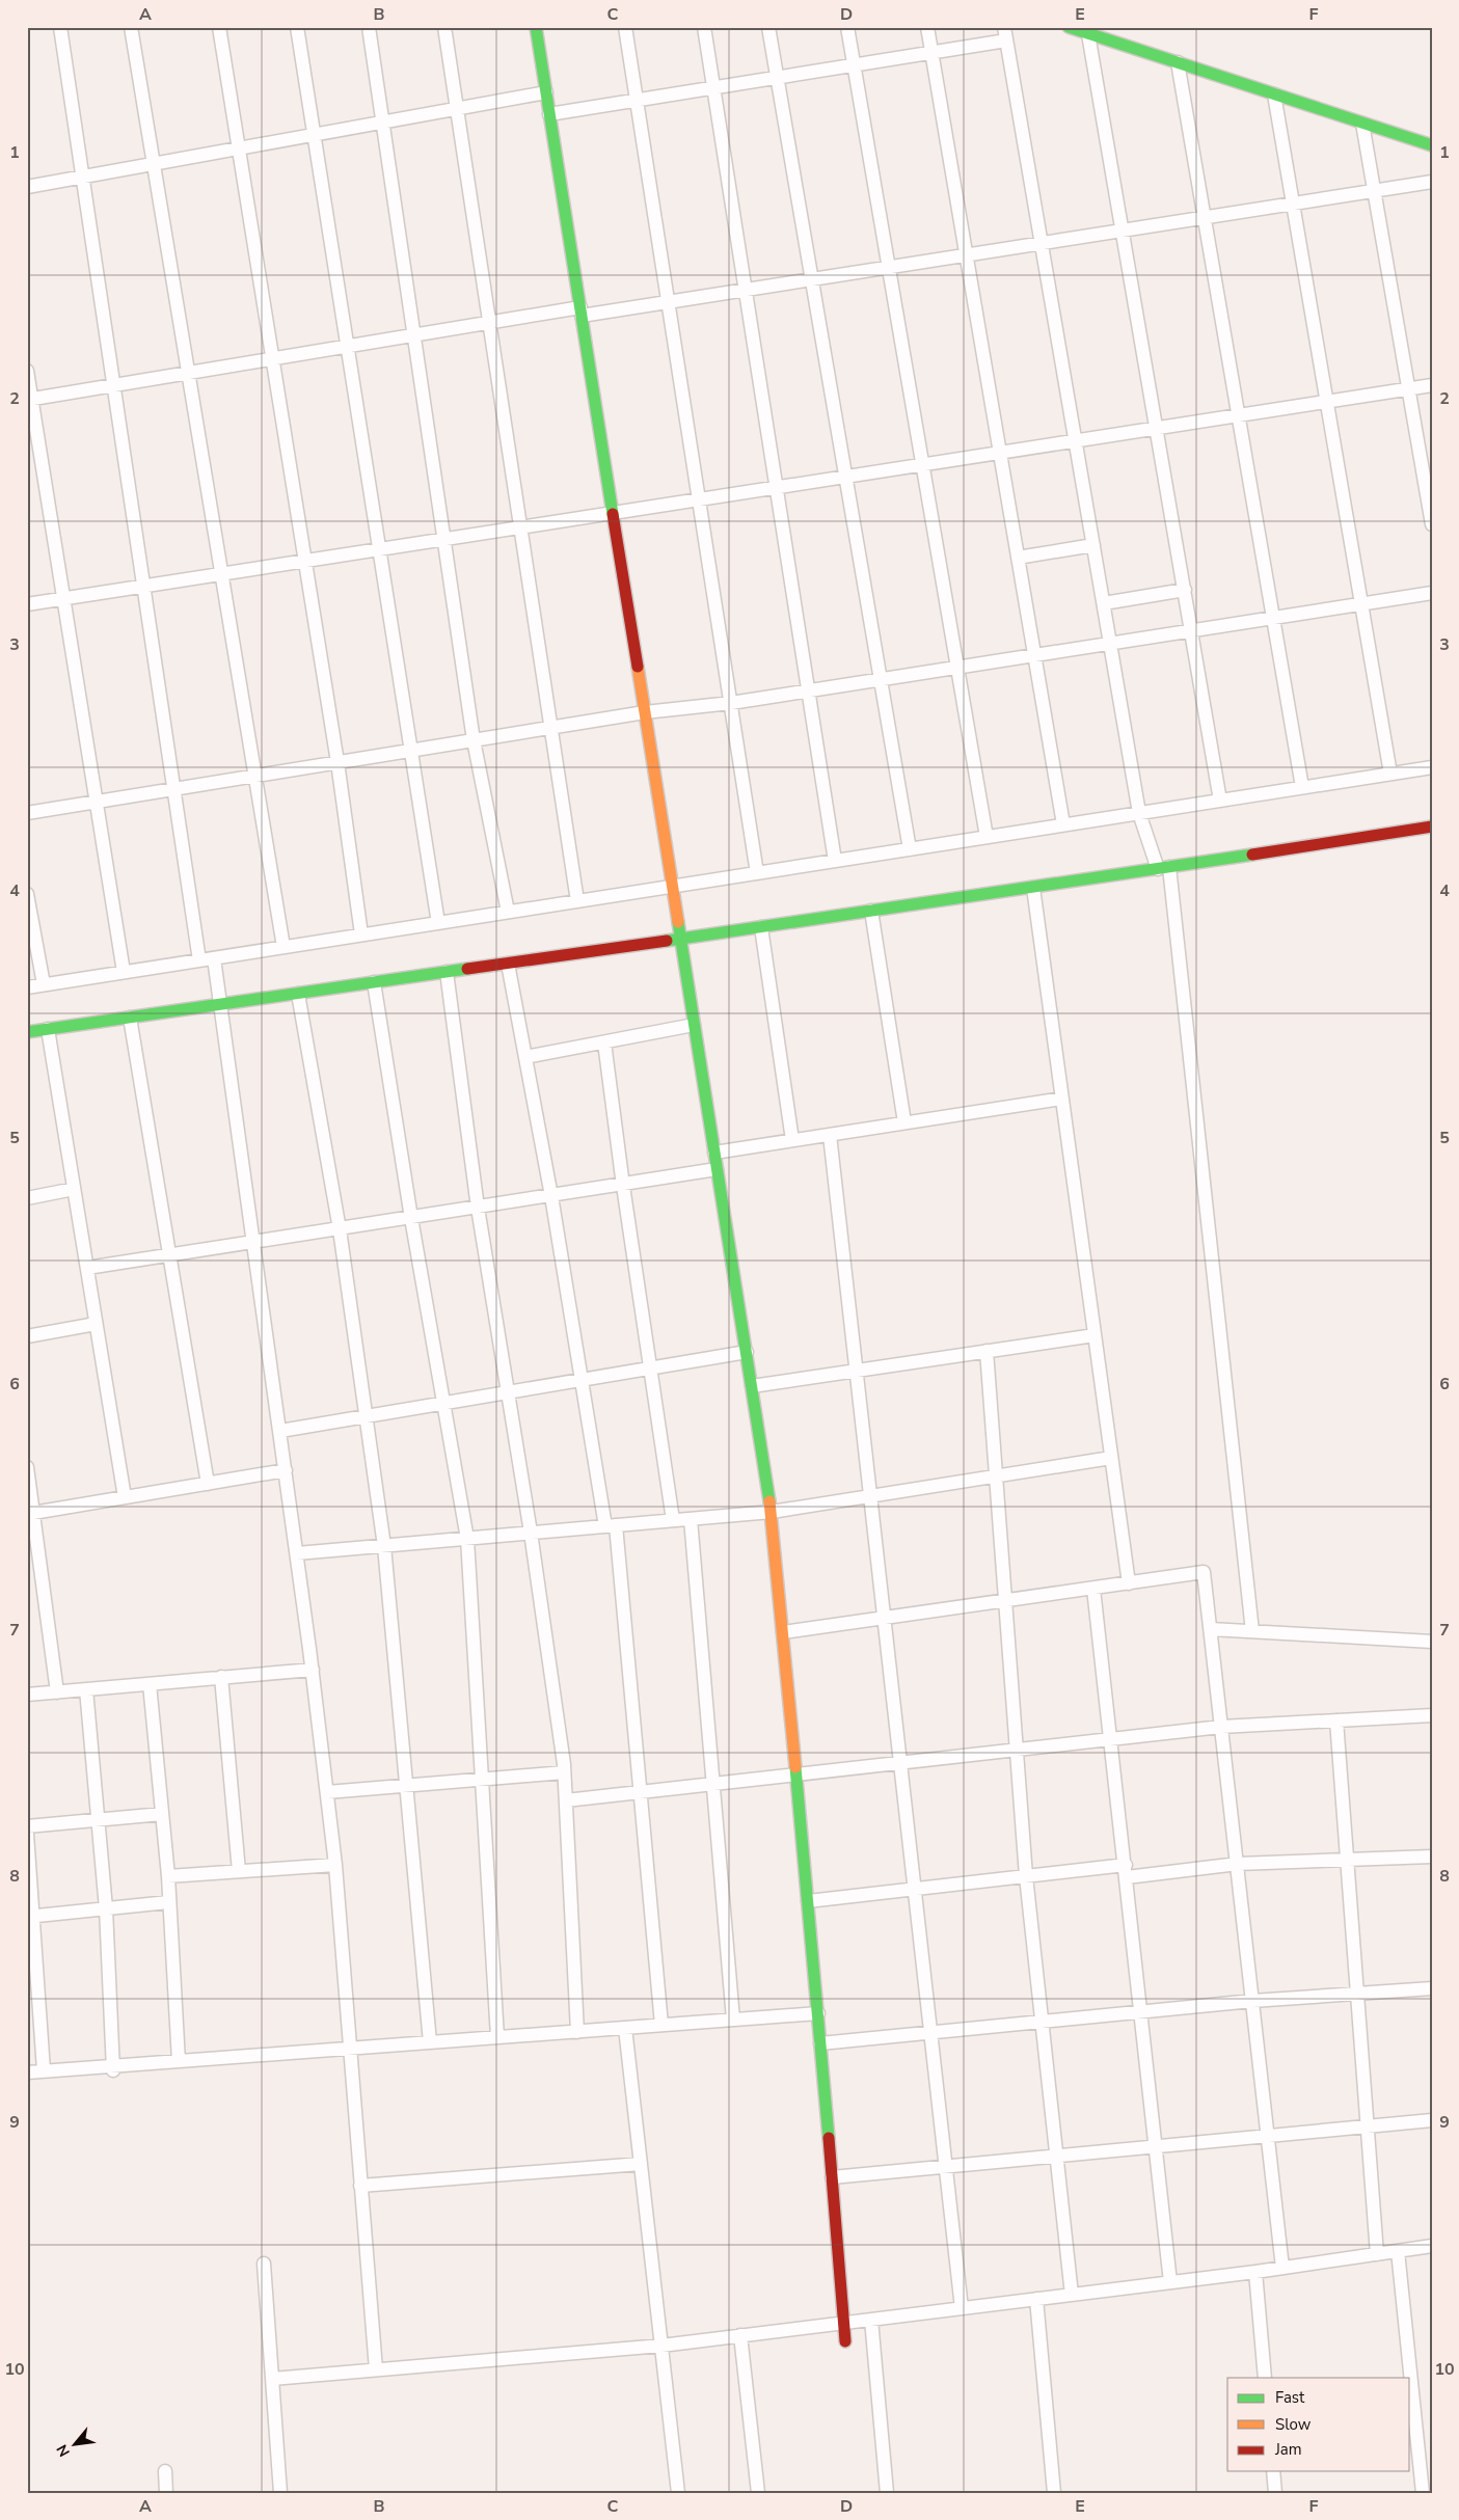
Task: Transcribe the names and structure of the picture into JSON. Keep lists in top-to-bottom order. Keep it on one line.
{"legend":["Fast","Slow","Jam"],"north":"bottom left","grid":{"columns":["A","B","C","D","E","F"],"rows":["1","2","3","4","5","6","7","8","9","10"]}}
